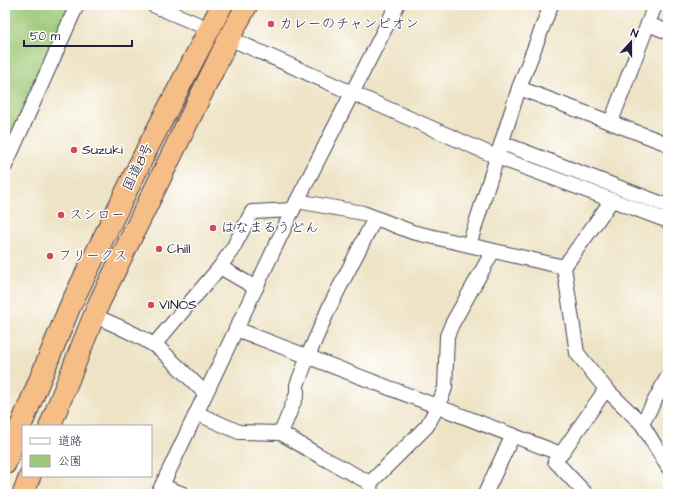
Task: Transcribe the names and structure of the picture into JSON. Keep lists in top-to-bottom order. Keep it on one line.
{"streets":{"highway":["国道8号"]},"places":["カレーのチャンピオン","Suzuki","スシロー","はなまるうどん","Chill","フリークス","VINOS"],"legend":["道路","公園"],"scale_bar":"50 m","north":"top"}
